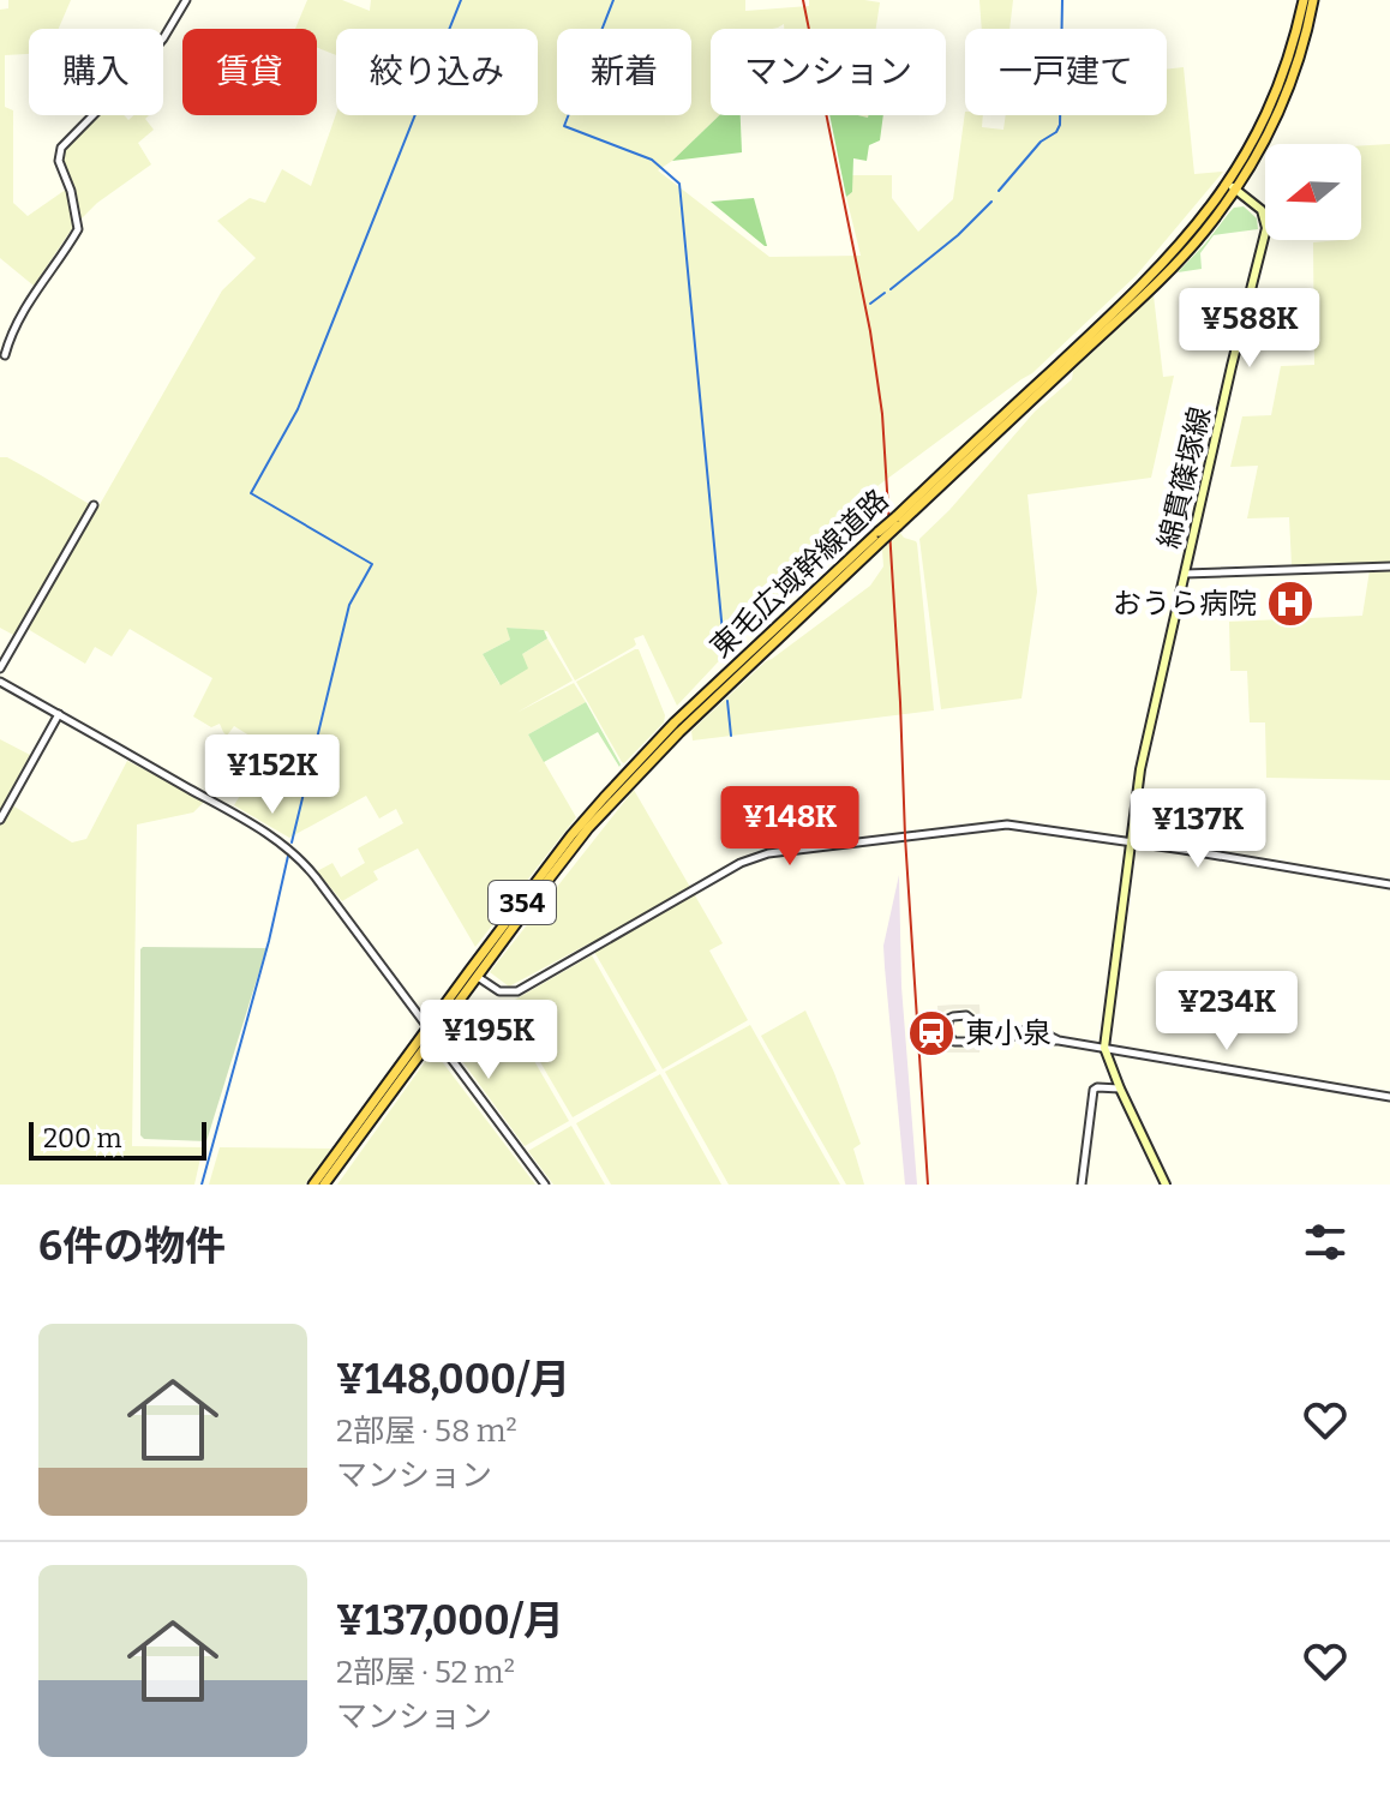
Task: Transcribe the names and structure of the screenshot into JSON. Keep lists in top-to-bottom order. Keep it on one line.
{"streets":{"highway":["東毛広域幹線道路","354"],"main road":["綿貫篠塚線"]},"crossings":[["綿貫篠塚線","東毛広域幹線道路"]],"places":{"hospital":["おうら病院"],"station":["東小泉"]},"scale_bar":"200 m","north":"left","page":{"chip":["購入","賃貸","絞り込み","新着","マンション","一戸建て"],"price":["¥588K","¥152K","¥148K","¥137K","¥234K","¥195K"],"scale":"200 m","heading":"6件の物件","list":[{"name":"¥148,000/月","note":"2部屋 · 58 m² · マンション"},{"name":"¥137,000/月","note":"2部屋 · 52 m² · マンション"}]}}
